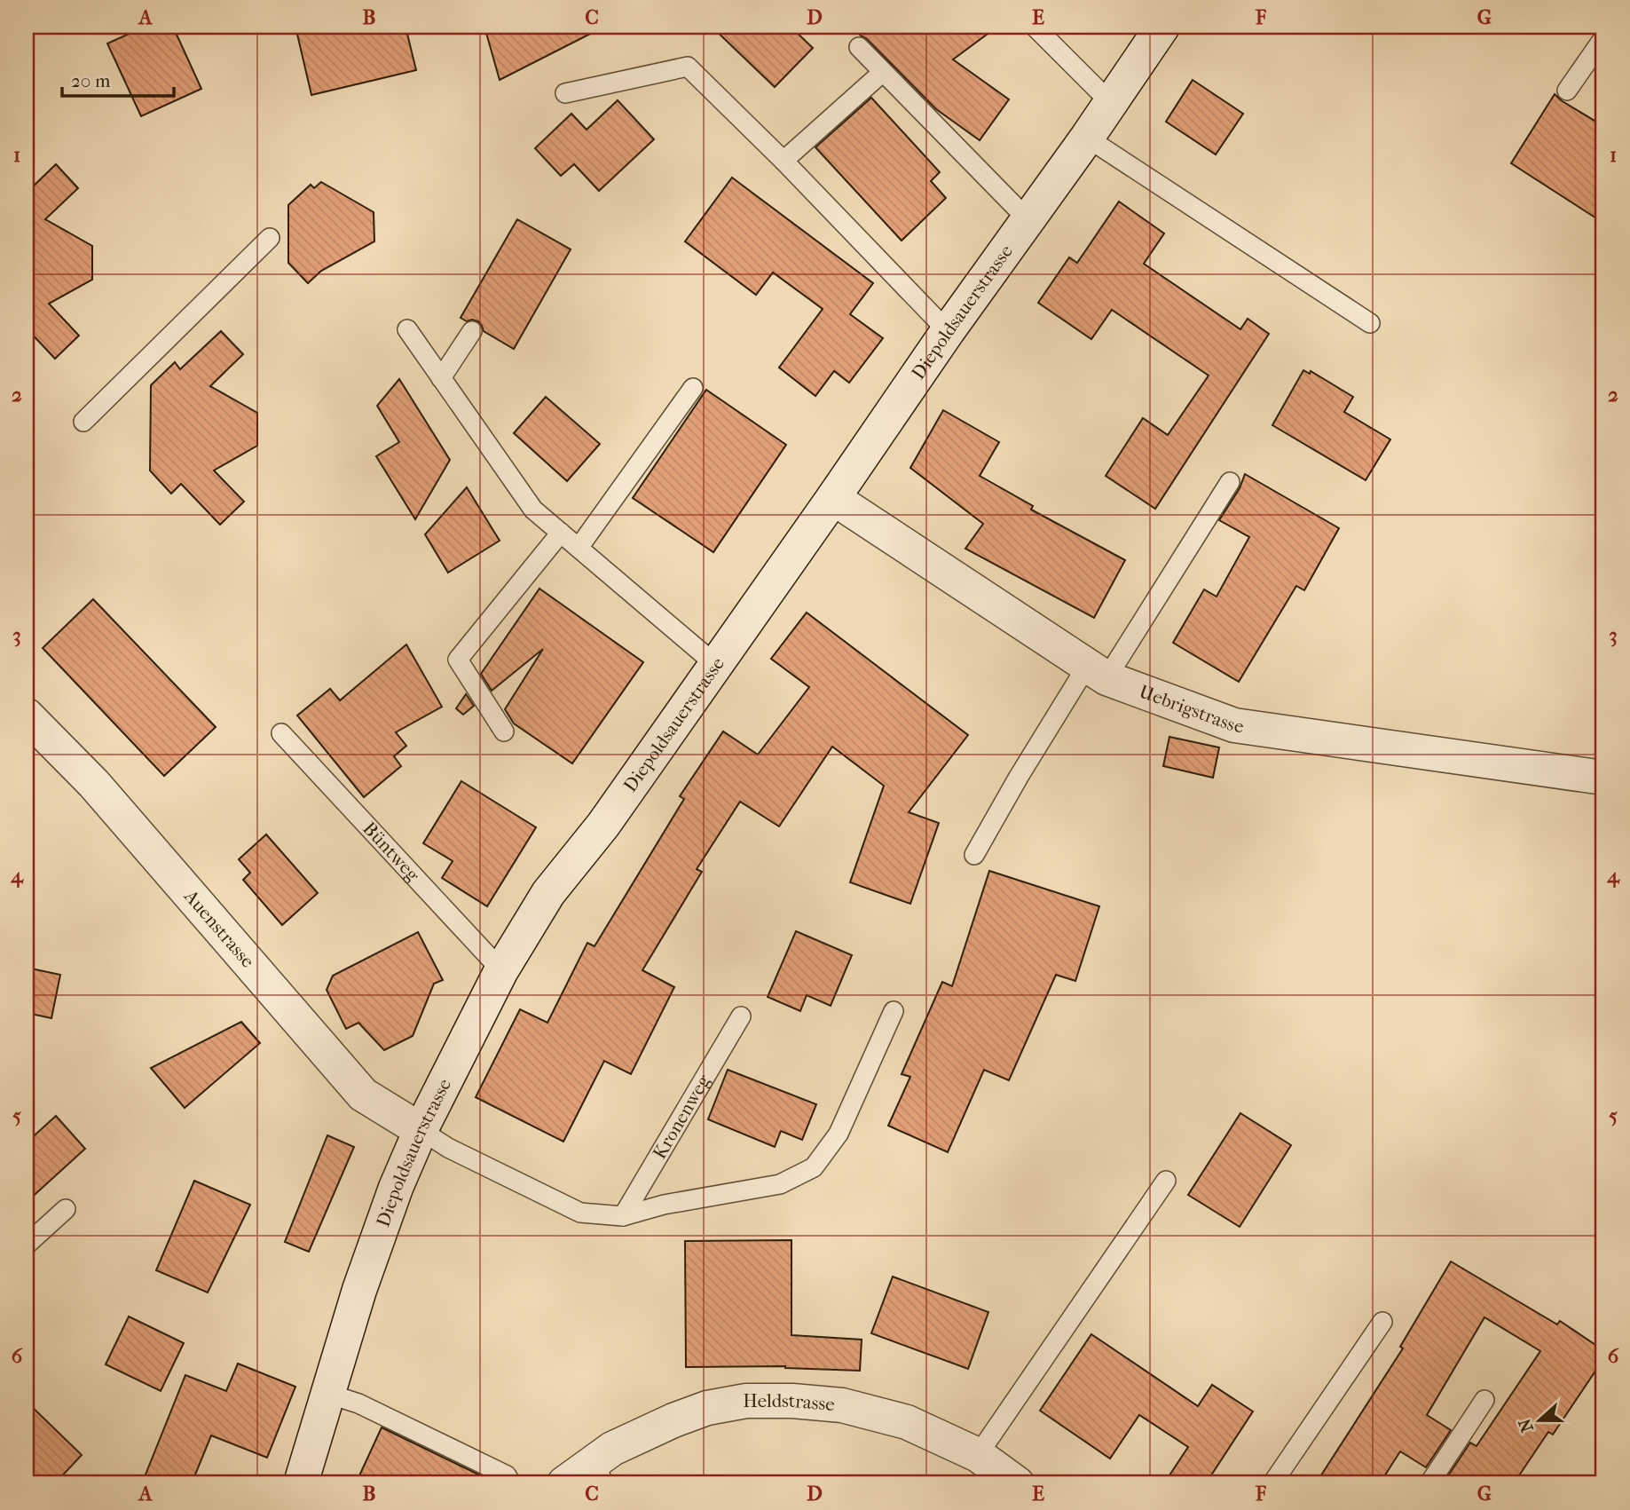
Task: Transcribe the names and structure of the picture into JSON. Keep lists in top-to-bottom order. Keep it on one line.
{"streets":{"street":["Diepoldsauerstrasse","Uebrigstrasse","Auenstrasse","Heldstrasse"],"lane":["Büntweg","Kronenweg"]},"crossings":[["Diepoldsauerstrasse","Uebrigstrasse"],["Diepoldsauerstrasse","Büntweg"],["Diepoldsauerstrasse","Auenstrasse"]],"scale_bar":"20 m","north":"left","grid":{"columns":["A","B","C","D","E","F","G"],"rows":["1","2","3","4","5","6"]}}
